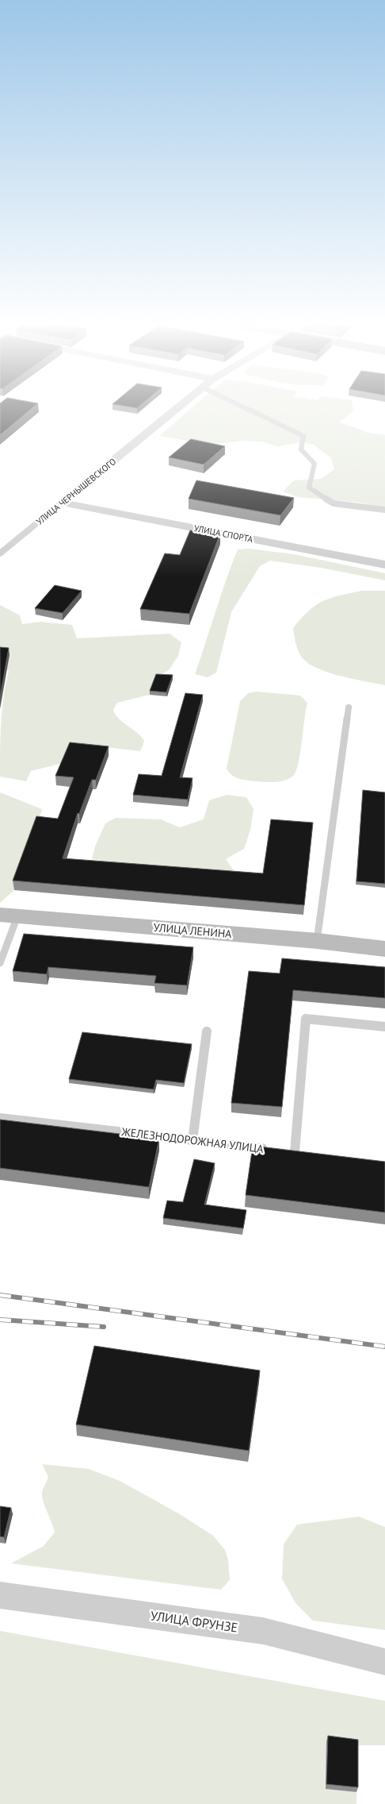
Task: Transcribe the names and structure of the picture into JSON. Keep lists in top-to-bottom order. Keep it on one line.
{"streets":{"main road":["УЛИЦА ЛЕНИНА"],"street":["УЛИЦА ЧЕРНЫШЕВСКОГО","УЛИЦА СПОРТА","УЛИЦА ФРУНЗЕ"],"lane":["ЖЕЛЕЗНОДОРОЖНАЯ УЛИЦА"]},"crossings":[["УЛИЦА ЧЕРНЫШЕВСКОГО","УЛИЦА СПОРТА"]]}
